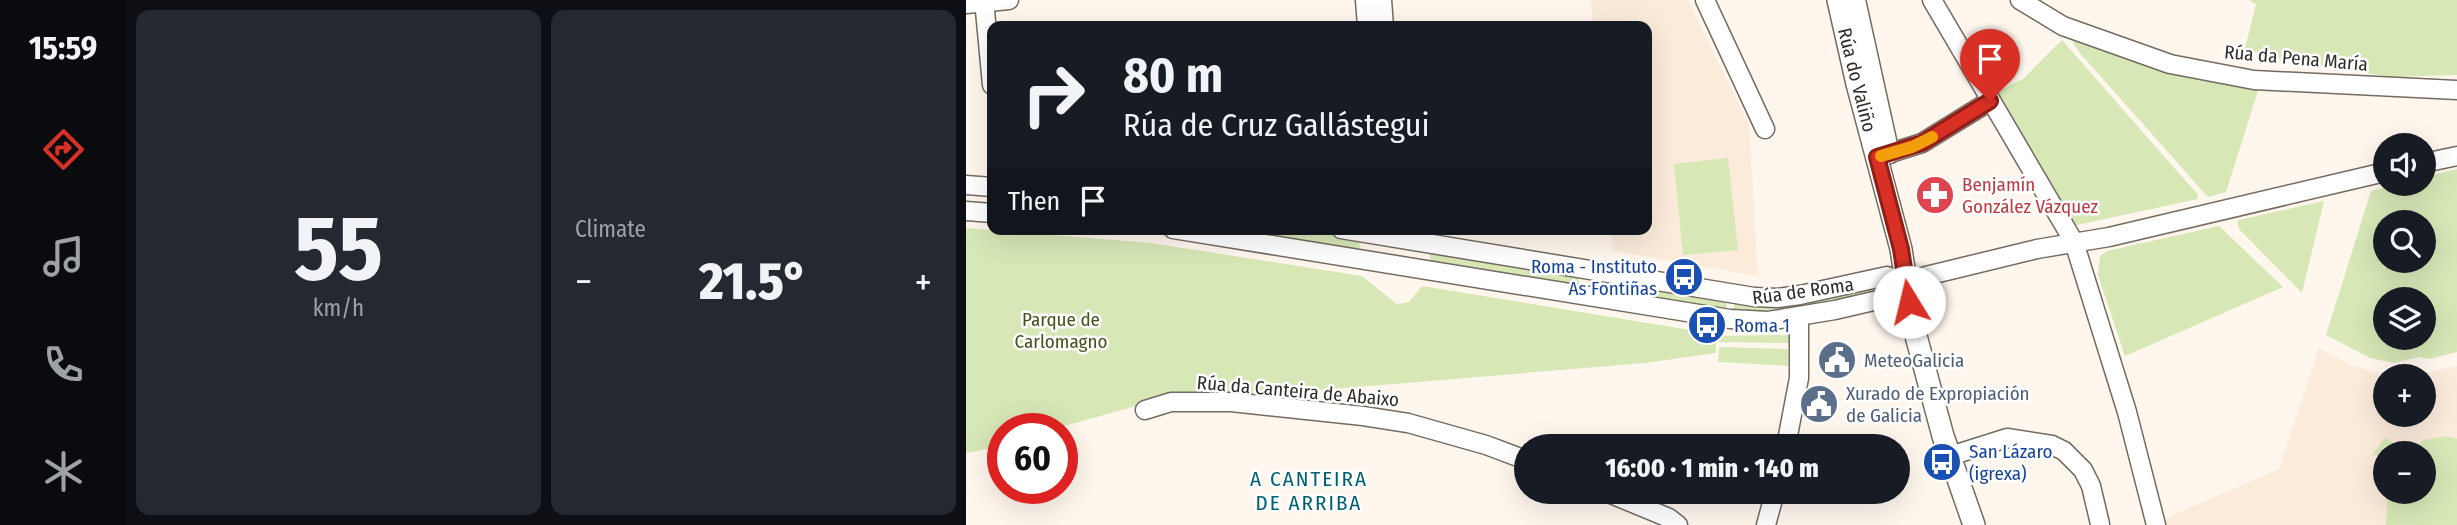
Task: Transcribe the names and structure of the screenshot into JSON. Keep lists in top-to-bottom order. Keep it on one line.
{"streets":{"main road":["Rúa do Valiño"],"street":["Rúa da Pena María","Rúa de Roma","Rúa da Canteira de Abaixo"]},"crossings":[["Rúa do Valiño","Rúa de Roma"]],"districts":["A CANTEIRA DE ARRIBA"],"parks":["Parque de Carlomagno"],"places":{"pharmacy":["Benjamín González Vázquez"],"bus stop":["Roma - Instituto As Fontiñas","Roma 1","San Lázaro (igrexa)"],"public building":["MeteoGalicia","Xurado de Expropiación de Galicia"]},"page":{"tabs":"15:59","tile":[["55","km/h"],"Climate"],"turn":["80 m","Rúa de Cruz Gallástegui"],"map_buttons":["+","−"],"then":"Then","heat":["−","21.5°","+"],"limit":"60","trip":"16:00 · 1 min · 140 m"}}
